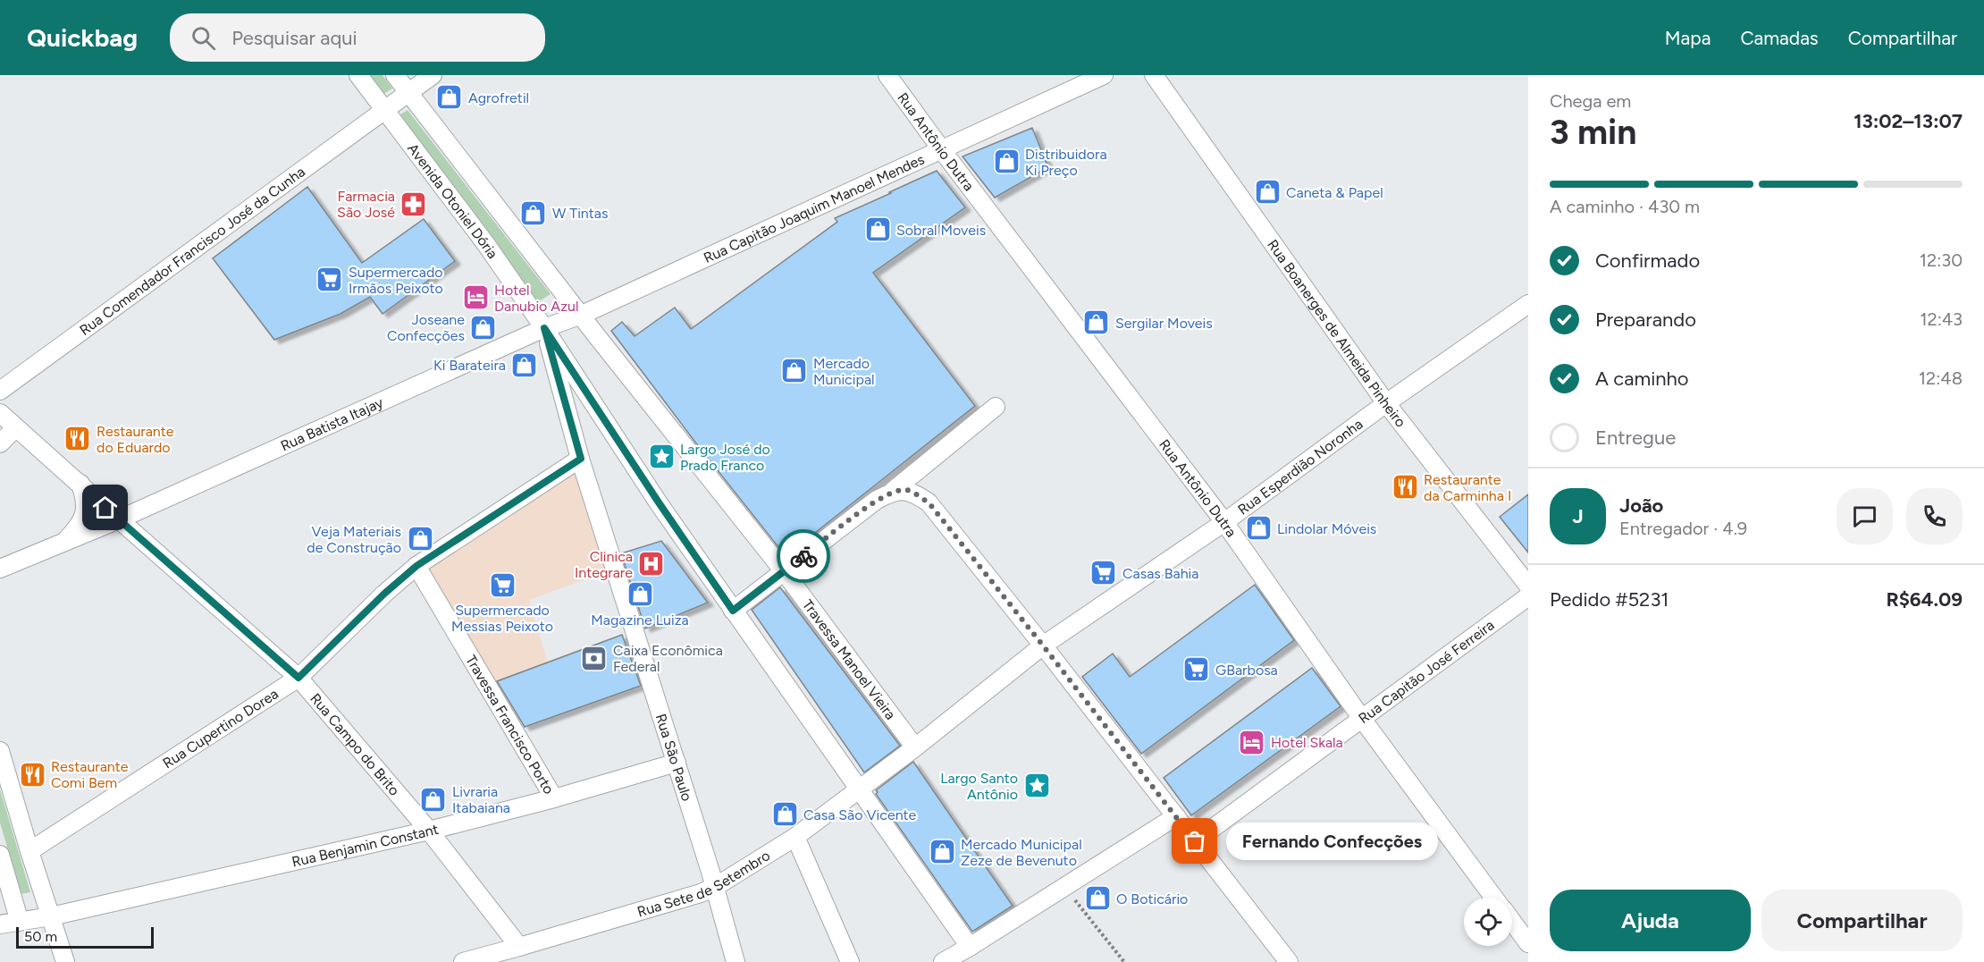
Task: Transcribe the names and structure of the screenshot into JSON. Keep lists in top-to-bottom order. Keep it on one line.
{"streets":{"street":["Rua Antônio Dutra","Avenida Otoniel Dória","Rua Capitão Joaquim Manoel Mendes","Rua Comendador Francisco José da Cunha","Rua Boanerges de Almeida Pinheiro","Rua Batista Itajay","Rua Esperdião Noronha","Travessa Manoel Vieira","Rua Capitão José Ferreira","Travessa Francisco Porto","Rua Cupertino Dorea","Rua Campo do Brito","Rua São Paulo","Rua Benjamin Constant","Rua Sete de Setembro"]},"crossings":[["Rua Antônio Dutra","Rua Capitão Joaquim Manoel Mendes"],["Rua Antônio Dutra","Rua Esperdião Noronha"],["Rua Antônio Dutra","Rua Capitão José Ferreira"],["Avenida Otoniel Dória","Rua Capitão Joaquim Manoel Mendes"],["Avenida Otoniel Dória","Rua Comendador Francisco José da Cunha"],["Avenida Otoniel Dória","Rua Batista Itajay"],["Avenida Otoniel Dória","Travessa Manoel Vieira"],["Avenida Otoniel Dória","Rua São Paulo"],["Avenida Otoniel Dória","Rua Sete de Setembro"],["Rua Capitão Joaquim Manoel Mendes","Rua Batista Itajay"],["Rua Capitão Joaquim Manoel Mendes","Rua São Paulo"],["Rua Boanerges de Almeida Pinheiro","Rua Esperdião Noronha"],["Rua Batista Itajay","Rua Campo do Brito"],["Rua Batista Itajay","Rua São Paulo"],["Travessa Manoel Vieira","Rua Sete de Setembro"],["Travessa Francisco Porto","Rua Cupertino Dorea"],["Travessa Francisco Porto","Rua Benjamin Constant"],["Rua Cupertino Dorea","Rua Campo do Brito"],["Rua Cupertino Dorea","Rua São Paulo"],["Rua Campo do Brito","Rua Benjamin Constant"],["Rua Campo do Brito","Rua Sete de Setembro"],["Rua São Paulo","Rua Benjamin Constant"],["Rua São Paulo","Rua Sete de Setembro"]],"places":{"shop":["Agrofretil","Distribuidora Ki Preço","Caneta & Papel","W Tintas","Sobral Moveis","Sergilar Moveis","Joseane Confecções","Ki Barateira","Mercado Municipal","Lindolar Móveis","Veja Materiais de Construção","Magazine Luiza","Livraria Itabaiana","Casa São Vicente","Mercado Municipal Zeze de Bevenuto","O Boticário"],"pharmacy":["Farmacia São José"],"supermarket":["Supermercado Irmãos Peixoto","Casas Bahia","Supermercado Messias Peixoto","GBarbosa"],"hotel":["Hotel Danubio Azul","Hotel Skala"],"restaurant":["Restaurante do Eduardo","Restaurante da Carminha I","Restaurante Comi Bem"],"place":["Largo José do Prado Franco","Largo Santo Antônio"],"hospital":["Clinica Integrare"],"bank":["Caixa Econômica Federal"],"other":["Fernando Confecções"]},"scale_bar":"50 m","page":{"header":"Quickbag","search":"Pesquisar aqui","nav":["Mapa","Camadas","Compartilhar"],"heading":["3 min","Chega em","13:02–13:07"],"panel":["João","Entregador · 4.9","Pedido #5231","R$64.09"],"bar":"A caminho · 430 m","list":[["Confirmado","12:30"],["Preparando","12:43"],["A caminho","12:48"],"Entregue"],"round":"J","bubble":"Fernando Confecções","buttons":["Ajuda","Compartilhar"],"scale":"50 m"}}
